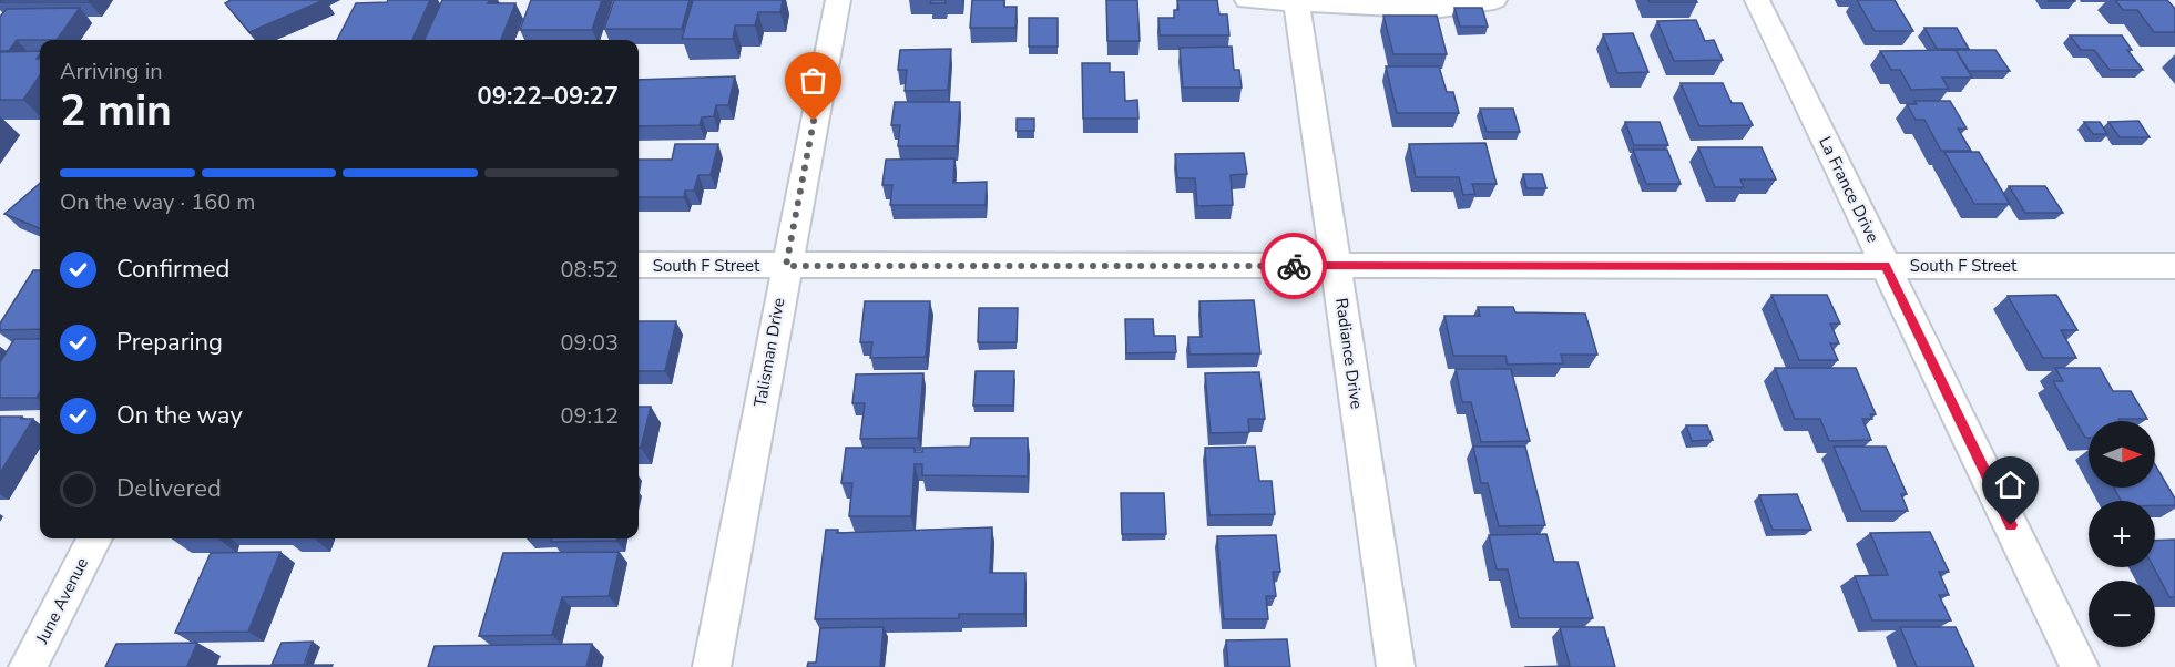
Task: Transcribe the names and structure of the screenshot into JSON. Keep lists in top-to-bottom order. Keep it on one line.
{"streets":{"street":["La France Drive","South F Street","Talisman Drive","Radiance Drive","June Avenue"]},"crossings":[["La France Drive","South F Street"],["South F Street","Talisman Drive"],["South F Street","Radiance Drive"]],"north":"right","page":{"heading":["2 min","Arriving in","09:22–09:27"],"bar":"On the way · 160 m","list":[["Confirmed","08:52"],["Preparing","09:03"],["On the way","09:12"],"Delivered"],"map_buttons":["+","−"]}}
